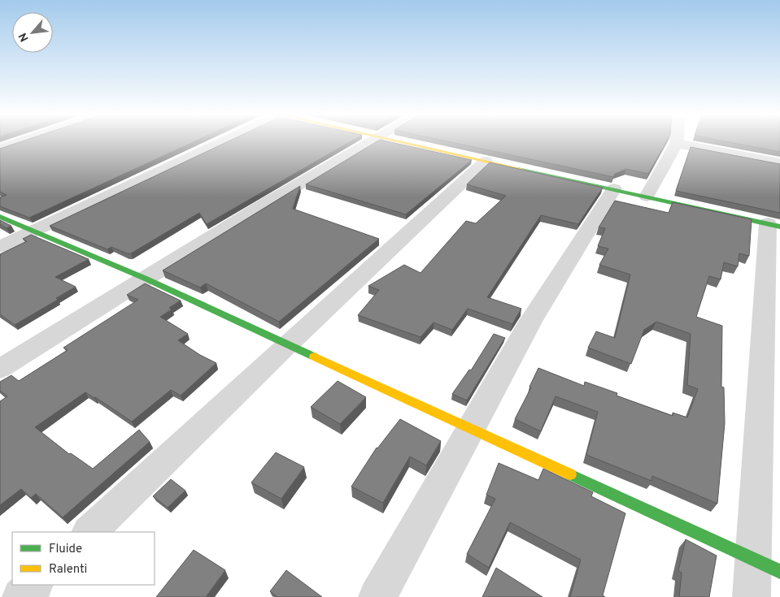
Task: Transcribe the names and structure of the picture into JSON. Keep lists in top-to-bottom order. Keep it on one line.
{"legend":["Fluide","Ralenti"],"north":"bottom left"}
